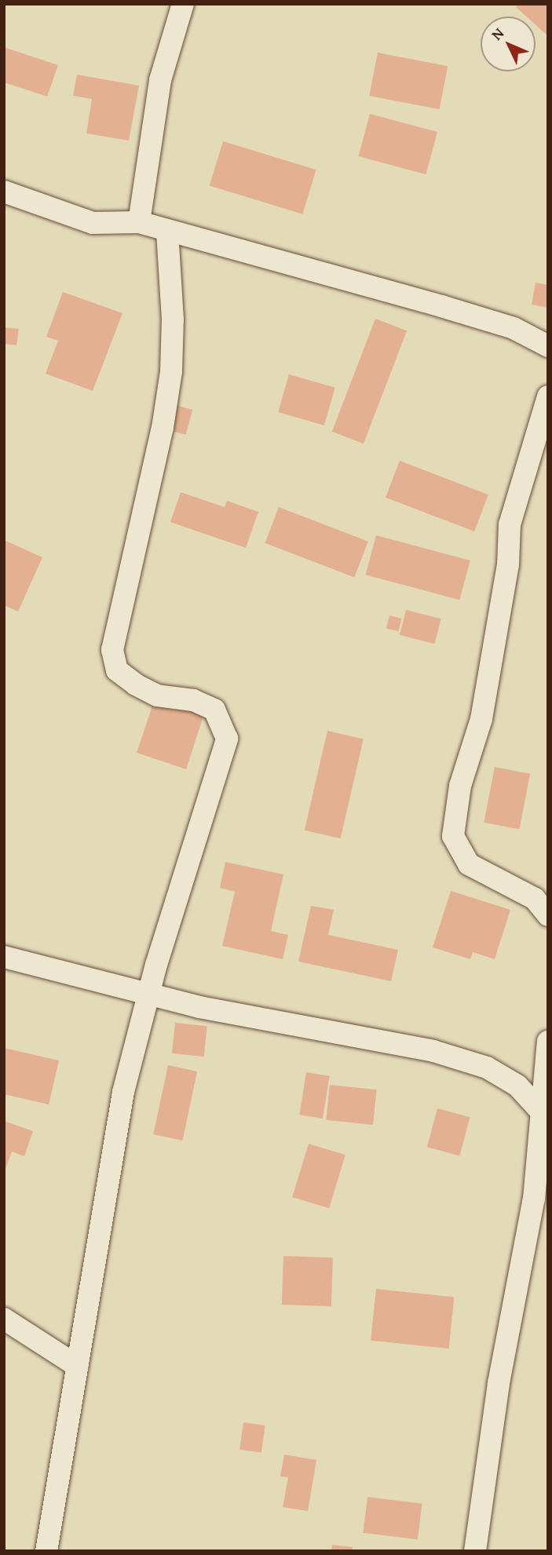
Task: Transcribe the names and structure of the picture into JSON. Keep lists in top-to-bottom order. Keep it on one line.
{"north":"top left"}
